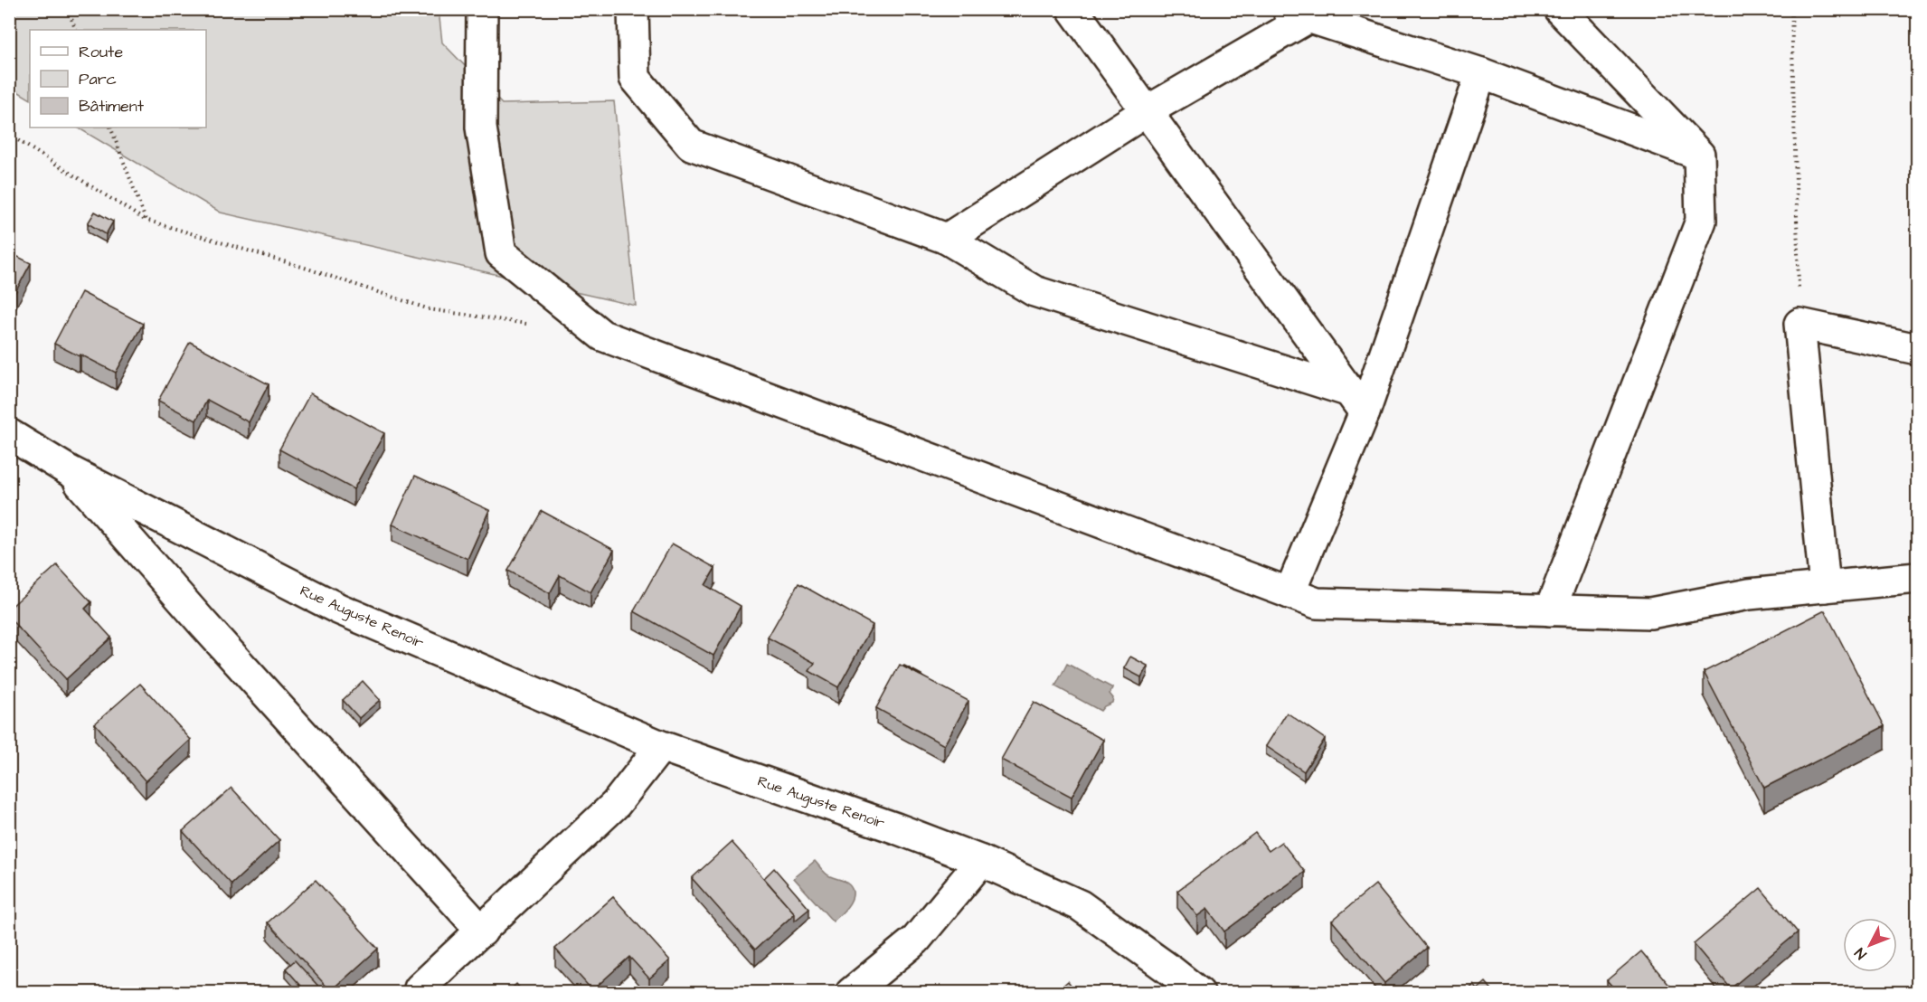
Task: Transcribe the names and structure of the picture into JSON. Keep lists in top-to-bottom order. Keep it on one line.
{"streets":{"street":["Rue Auguste Renoir"]},"legend":["Route","Parc","Bâtiment"],"north":"bottom left"}
